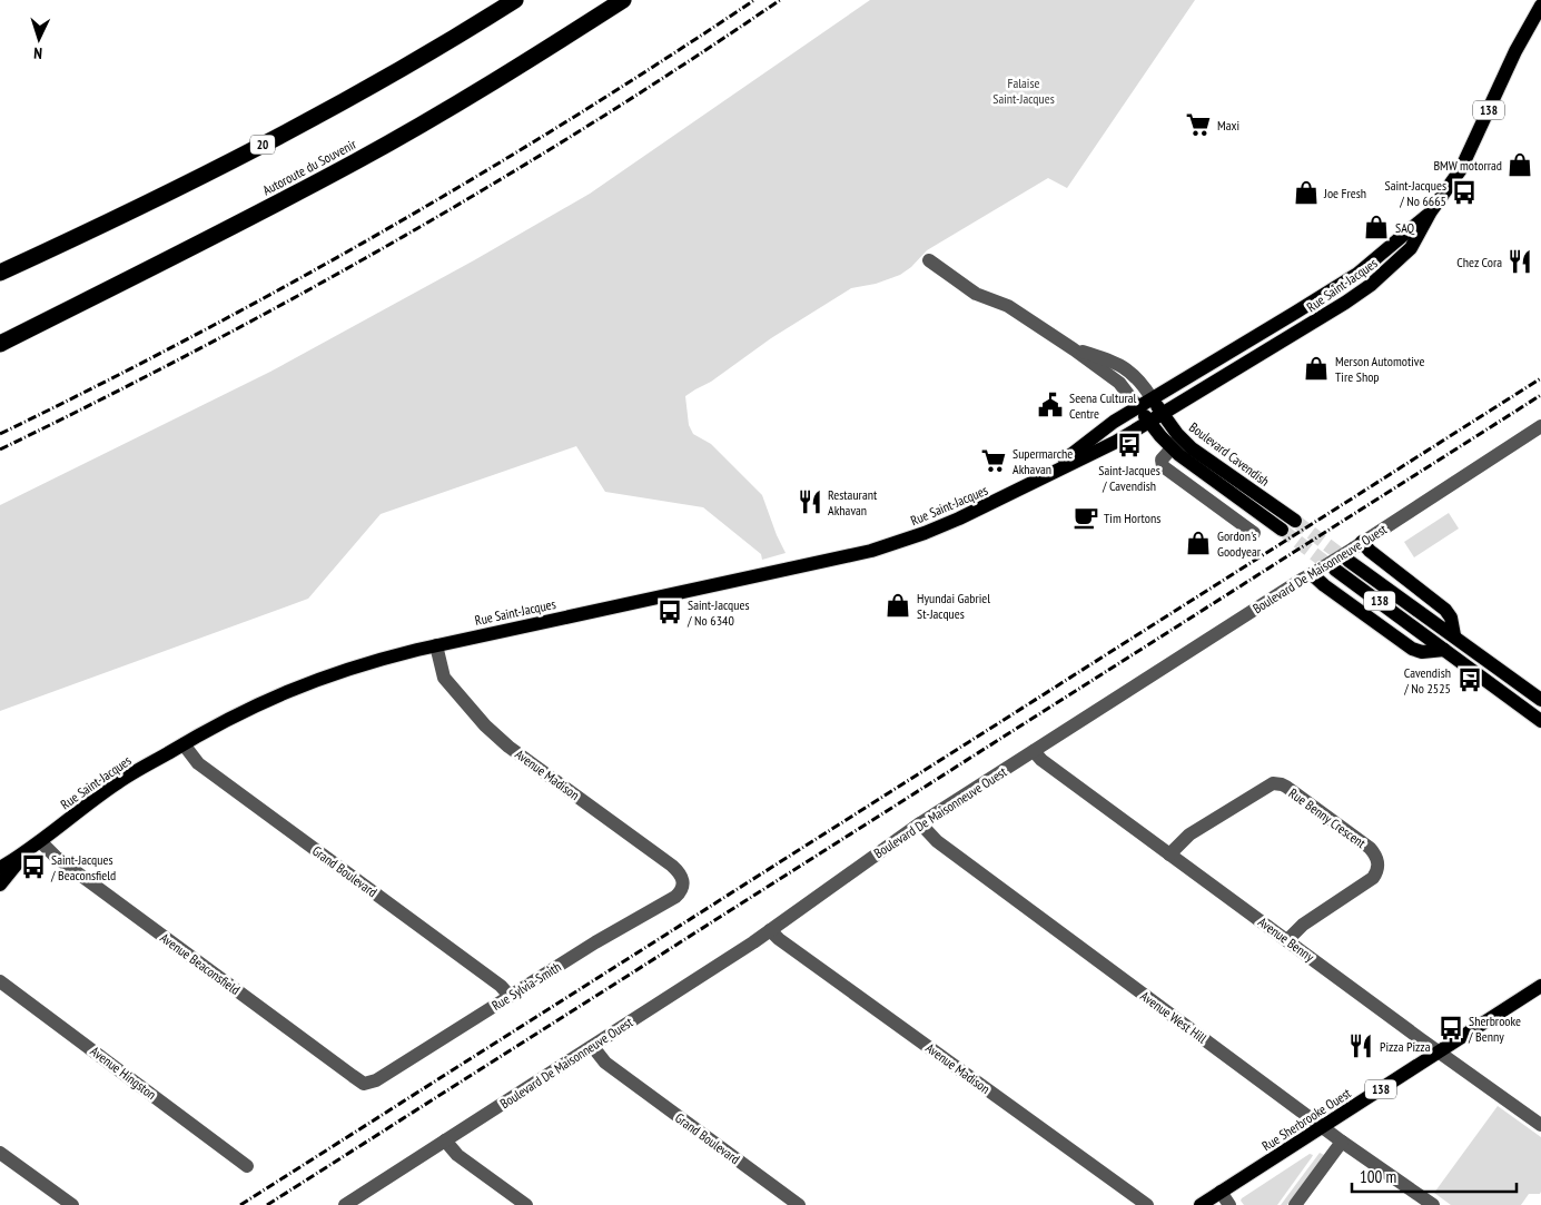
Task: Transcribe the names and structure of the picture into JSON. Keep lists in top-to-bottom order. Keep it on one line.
{"streets":{"highway":["20","Autoroute du Souvenir"],"main road":["138","Rue Saint-Jacques","Boulevard Cavendish","Rue Sherbrooke Ouest"],"street":["Boulevard De Maisonneuve Ouest","Avenue Madison","Rue Benny Crescent","Grand Boulevard","Avenue Benny","Avenue Beaconsfield","Rue Sylvia-Smith","Avenue West Hill","Avenue Hingston"]},"crossings":[["138","Boulevard De Maisonneuve Ouest"],["Rue Saint-Jacques","Boulevard Cavendish"],["Rue Saint-Jacques","Avenue Madison"],["Rue Saint-Jacques","Grand Boulevard"],["Rue Saint-Jacques","Avenue Beaconsfield"],["Boulevard De Maisonneuve Ouest","Avenue Madison"],["Boulevard De Maisonneuve Ouest","Grand Boulevard"],["Boulevard De Maisonneuve Ouest","Avenue Benny"],["Boulevard De Maisonneuve Ouest","Avenue West Hill"],["Avenue Madison","Rue Sylvia-Smith"],["Rue Benny Crescent","Avenue Benny"],["Grand Boulevard","Rue Sylvia-Smith"],["Avenue Benny","Rue Sherbrooke Ouest"],["Avenue Beaconsfield","Rue Sylvia-Smith"],["Avenue West Hill","Rue Sherbrooke Ouest"]],"parks":["Falaise Saint-Jacques"],"places":{"supermarket":["Maxi","Supermarche Akhavan"],"shop":["BMW motorrad","Joe Fresh","SAQ","Merson Automotive Tire Shop","Gordon's Goodyear","Hyundai Gabriel St-Jacques"],"bus stop":["Saint-Jacques / No 6665","Saint-Jacques / Cavendish","Saint-Jacques / No 6340","Cavendish / No 2525","Saint-Jacques / Beaconsfield","Sherbrooke / Benny"],"restaurant":["Chez Cora","Restaurant Akhavan","Pizza Pizza"],"public building":["Seena Cultural Centre"],"cafe":["Tim Hortons"]},"scale_bar":"100 m","north":"bottom"}
